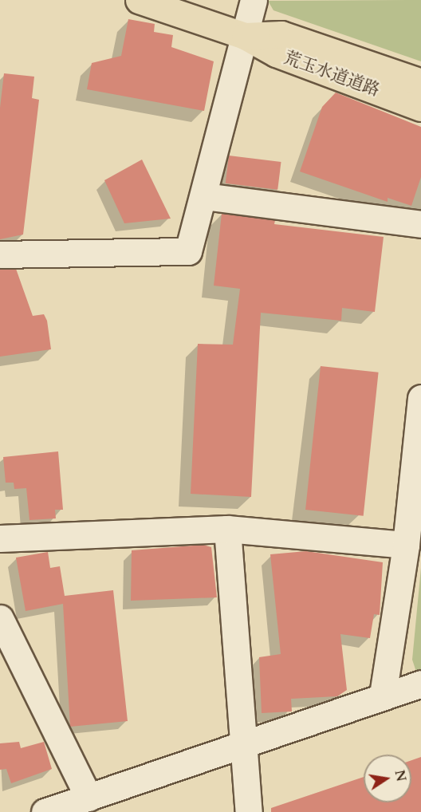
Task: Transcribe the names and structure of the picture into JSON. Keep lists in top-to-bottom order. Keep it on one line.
{"streets":{"main road":["荒玉水道道路"]},"north":"right"}
